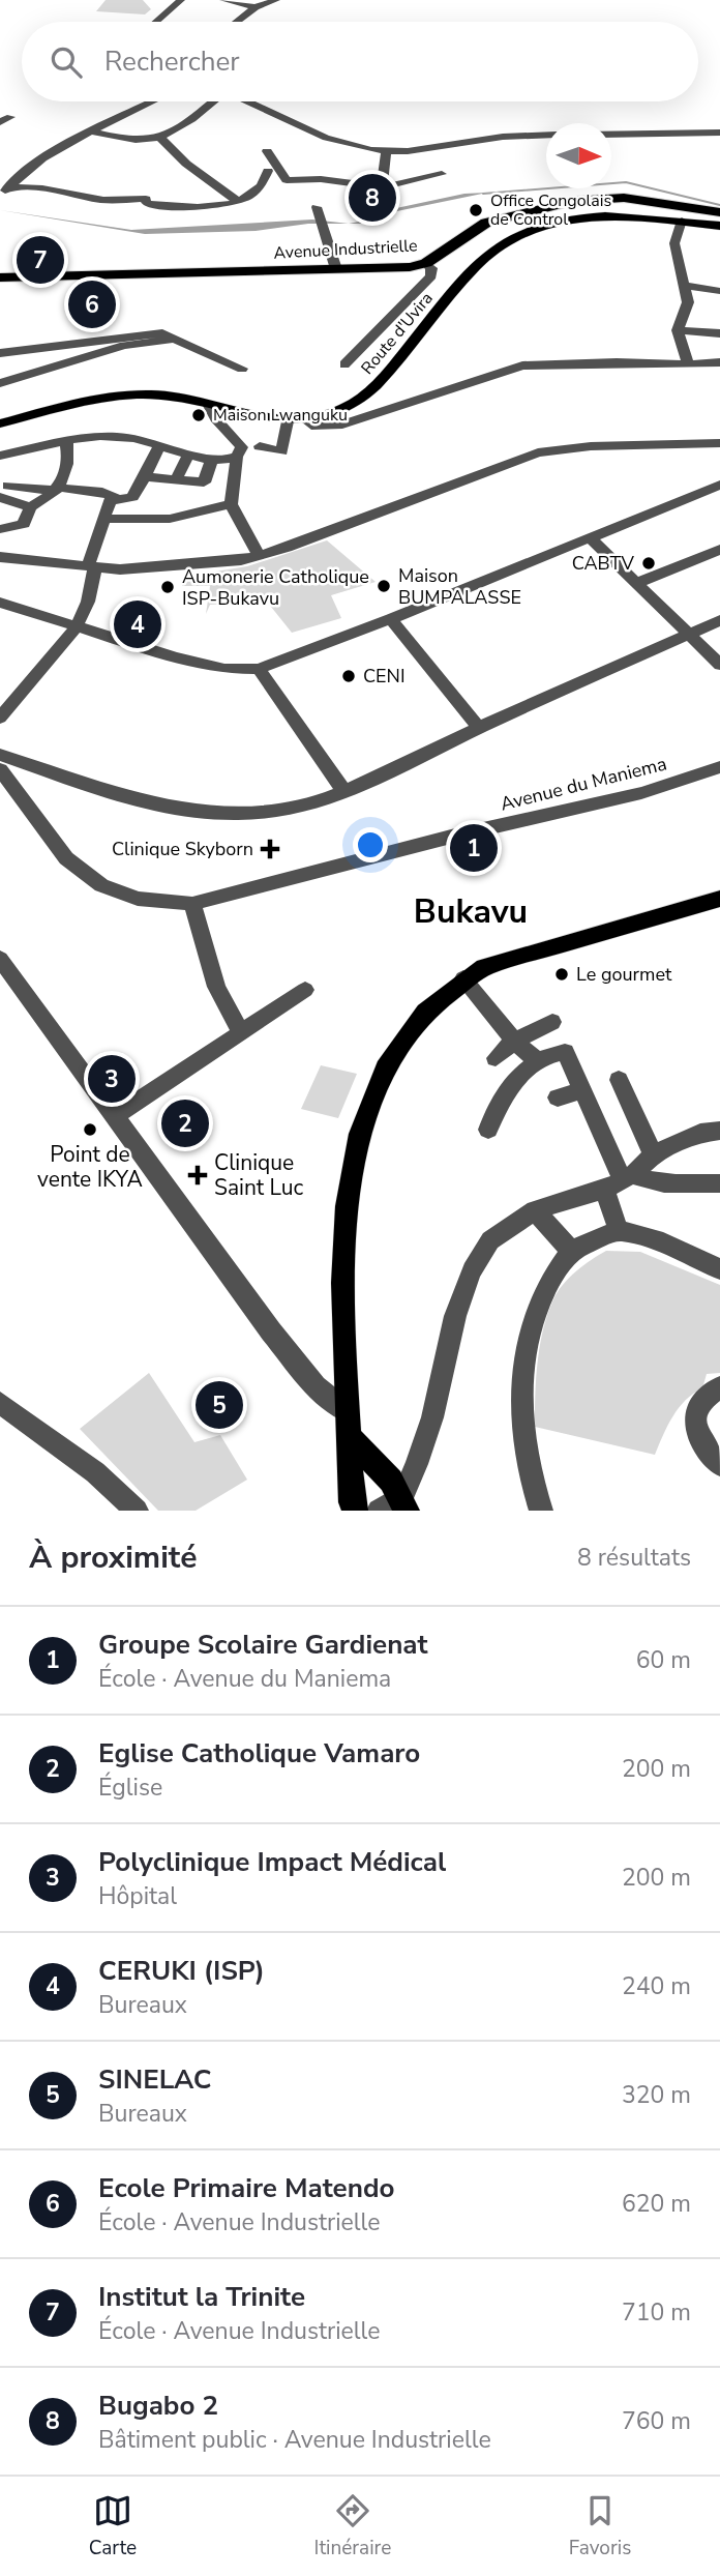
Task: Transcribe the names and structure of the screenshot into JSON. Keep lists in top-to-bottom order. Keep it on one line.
{"streets":{"highway":["Avenue Industrielle"],"main road":["Route d'Uvira"],"street":["Avenue du Maniema"]},"districts":["Bukavu"],"places":{"other":["Office Congolais de Control","Maison Lwanguku","CABTV","Maison BUMPALASSE","Aumonerie Catholique ISP-Bukavu","CENI","Le gourmet","Point de vente IKYA"],"health":["Clinique Skyborn","Clinique Saint Luc"]},"north":"right","page":{"search":"Rechercher","pins":["8","7","6","4","1","3","2","5"],"heading":["À proximité","8 résultats"],"list":[{"mark":"1","name":"Groupe Scolaire Gardienat","note":"École · Avenue du Maniema","value":"60 m"},{"mark":"2","name":"Eglise Catholique Vamaro","note":"Église","value":"200 m"},{"mark":"3","name":"Polyclinique Impact Médical","note":"Hôpital","value":"200 m"},{"mark":"4","name":"CERUKI (ISP)","note":"Bureaux","value":"240 m"},{"mark":"5","name":"SINELAC","note":"Bureaux","value":"320 m"},{"mark":"6","name":"Ecole Primaire Matendo","note":"École · Avenue Industrielle","value":"620 m"},{"mark":"7","name":"Institut la Trinite","note":"École · Avenue Industrielle","value":"710 m"},{"mark":"8","name":"Bugabo 2","note":"Bâtiment public · Avenue Industrielle","value":"760 m"}],"nav":["Carte","Itinéraire","Favoris"]}}
